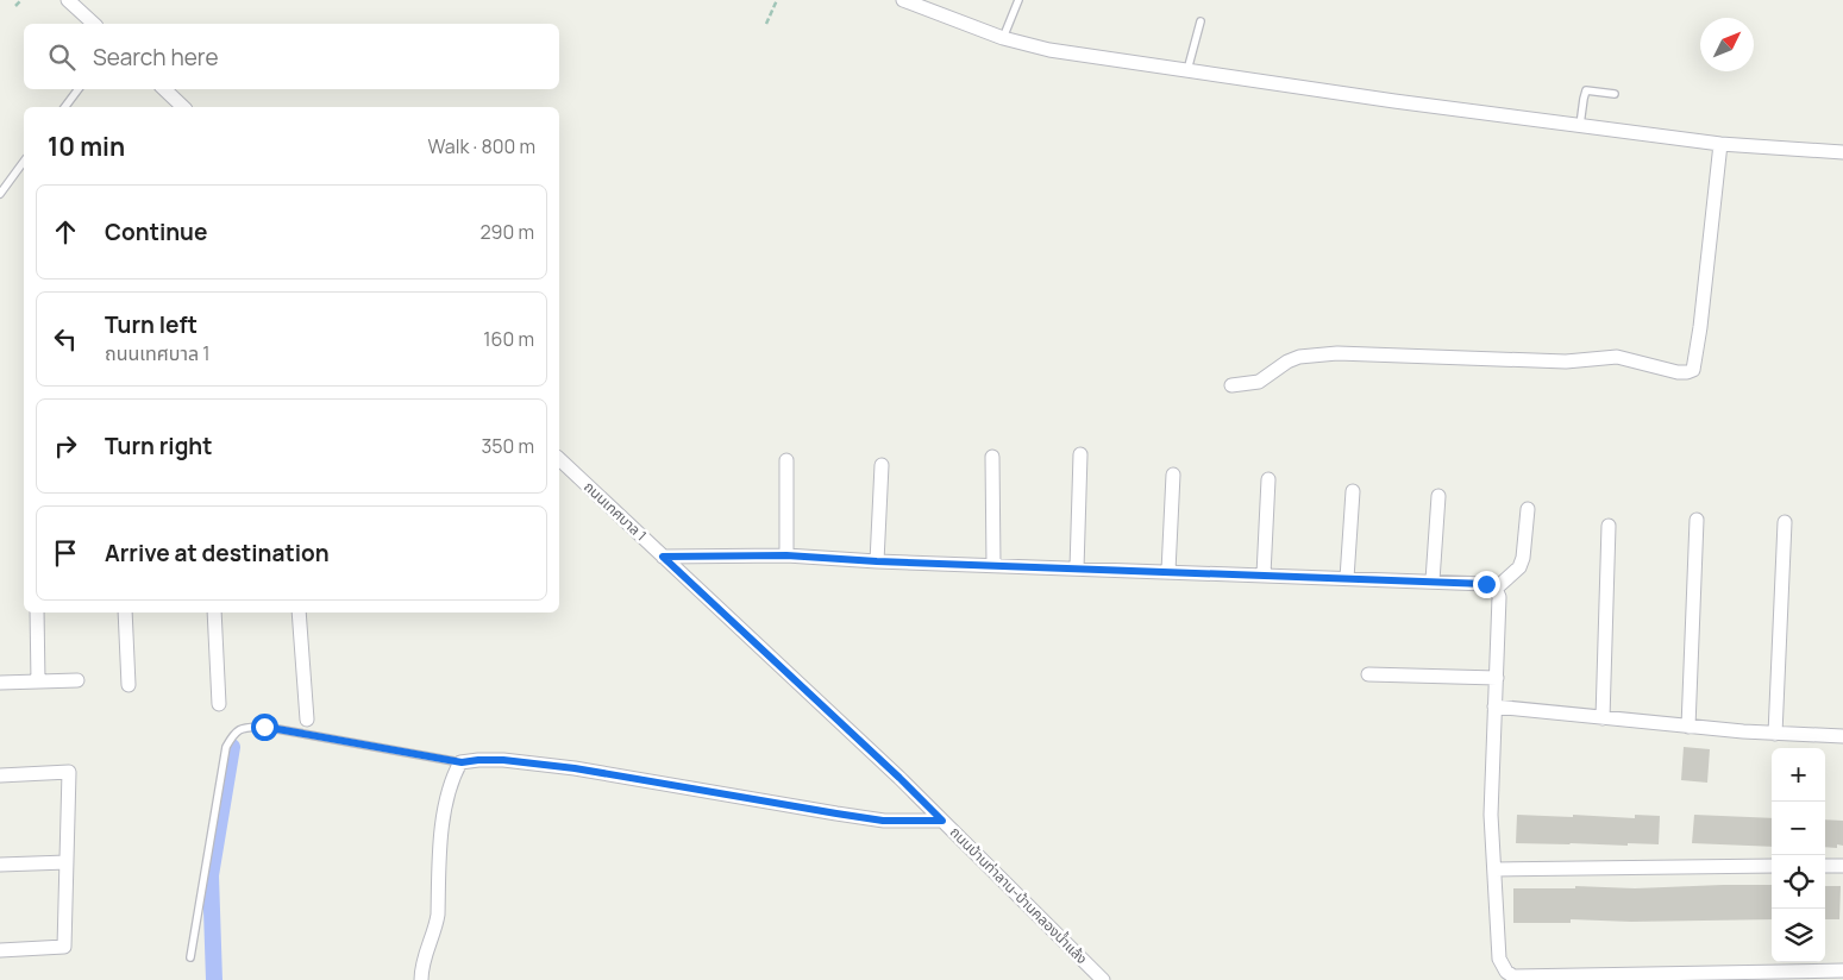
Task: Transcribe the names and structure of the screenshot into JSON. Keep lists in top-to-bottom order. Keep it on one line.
{"streets":{"street":["ถนนเทศบาล 1","ถนนบ้านท่าลาน-บ้านคลองน้ำแล้ง"]},"crossings":[["ถนนเทศบาล 1","ถนนบ้านท่าลาน-บ้านคลองน้ำแล้ง"]],"north":"top right","page":{"search":"Search here","heading":["10 min","Walk · 800 m"],"list":[["Continue","290 m"],["Turn left","ถนนเทศบาล 1","160 m"],["Turn right","350 m"],"Arrive at destination"],"map_buttons":["+","−"]}}
